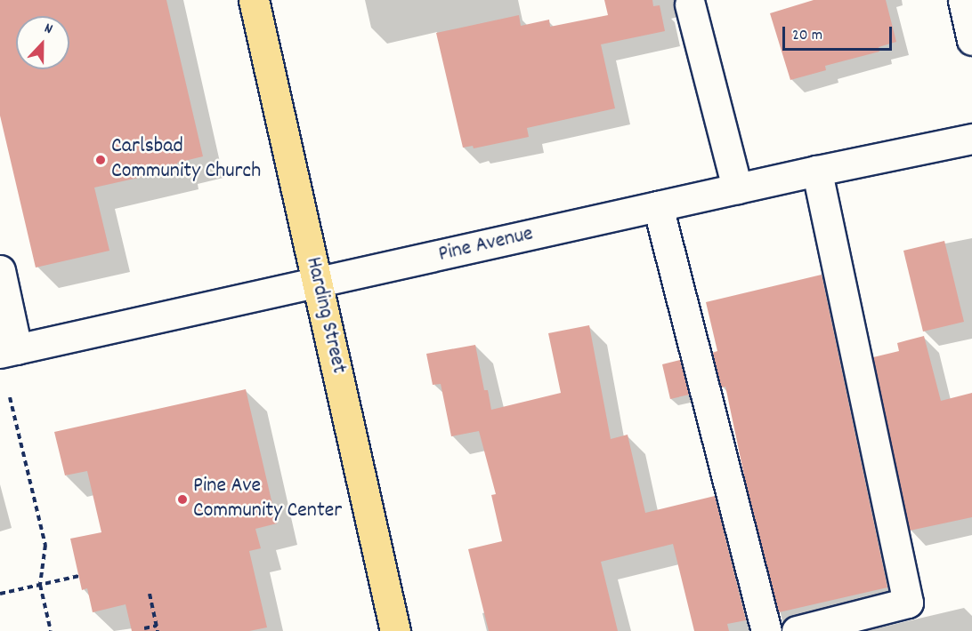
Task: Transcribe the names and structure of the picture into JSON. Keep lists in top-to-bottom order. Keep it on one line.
{"streets":{"main road":["Harding Street"],"street":["Pine Avenue"]},"crossings":[["Pine Avenue","Harding Street"]],"places":["Carlsbad Community Church","Pine Ave Community Center"],"scale_bar":"20 m","north":"top"}
